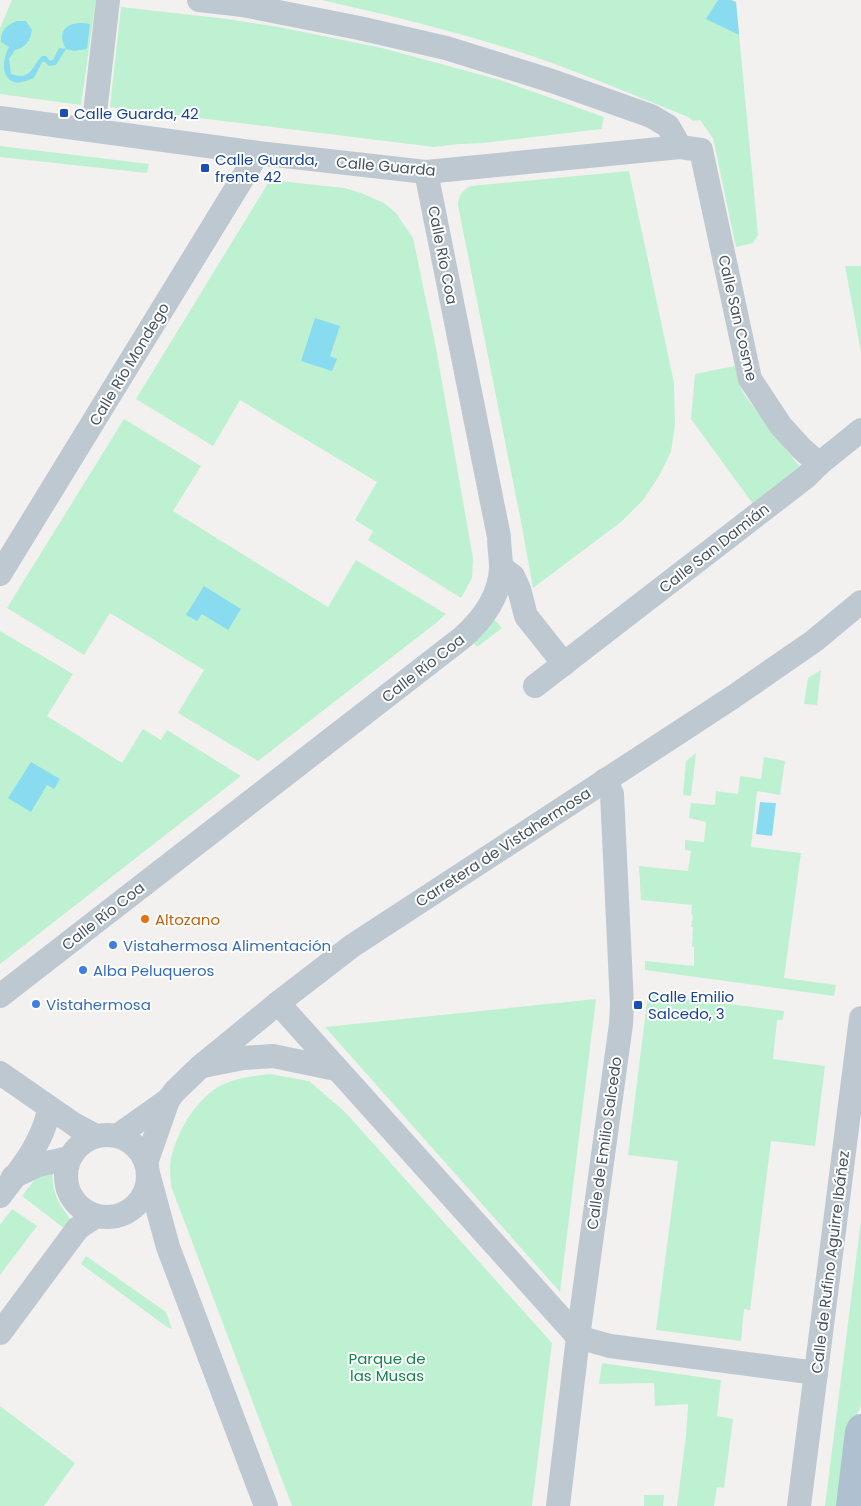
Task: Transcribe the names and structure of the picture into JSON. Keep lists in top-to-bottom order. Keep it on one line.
{"streets":{"street":["Calle Guarda","Calle Río Coa","Calle San Cosme","Calle Río Mondego","Calle San Damián","Carretera de Vistahermosa","Calle de Emilio Salcedo","Calle de Rufino Aguirre Ibáñez"]},"crossings":[["Calle Guarda","Calle Río Coa"],["Calle Guarda","Calle San Cosme"],["Calle Guarda","Calle Río Mondego"],["Calle San Cosme","Calle San Damián"],["Carretera de Vistahermosa","Calle de Emilio Salcedo"]],"parks":["Parque de las Musas"],"places":{"transit":["Calle Guarda, 42","Calle Guarda, frente 42","Calle Emilio Salcedo, 3"],"other":["Altozano","Vistahermosa Alimentación","Alba Peluqueros","Vistahermosa"]}}
